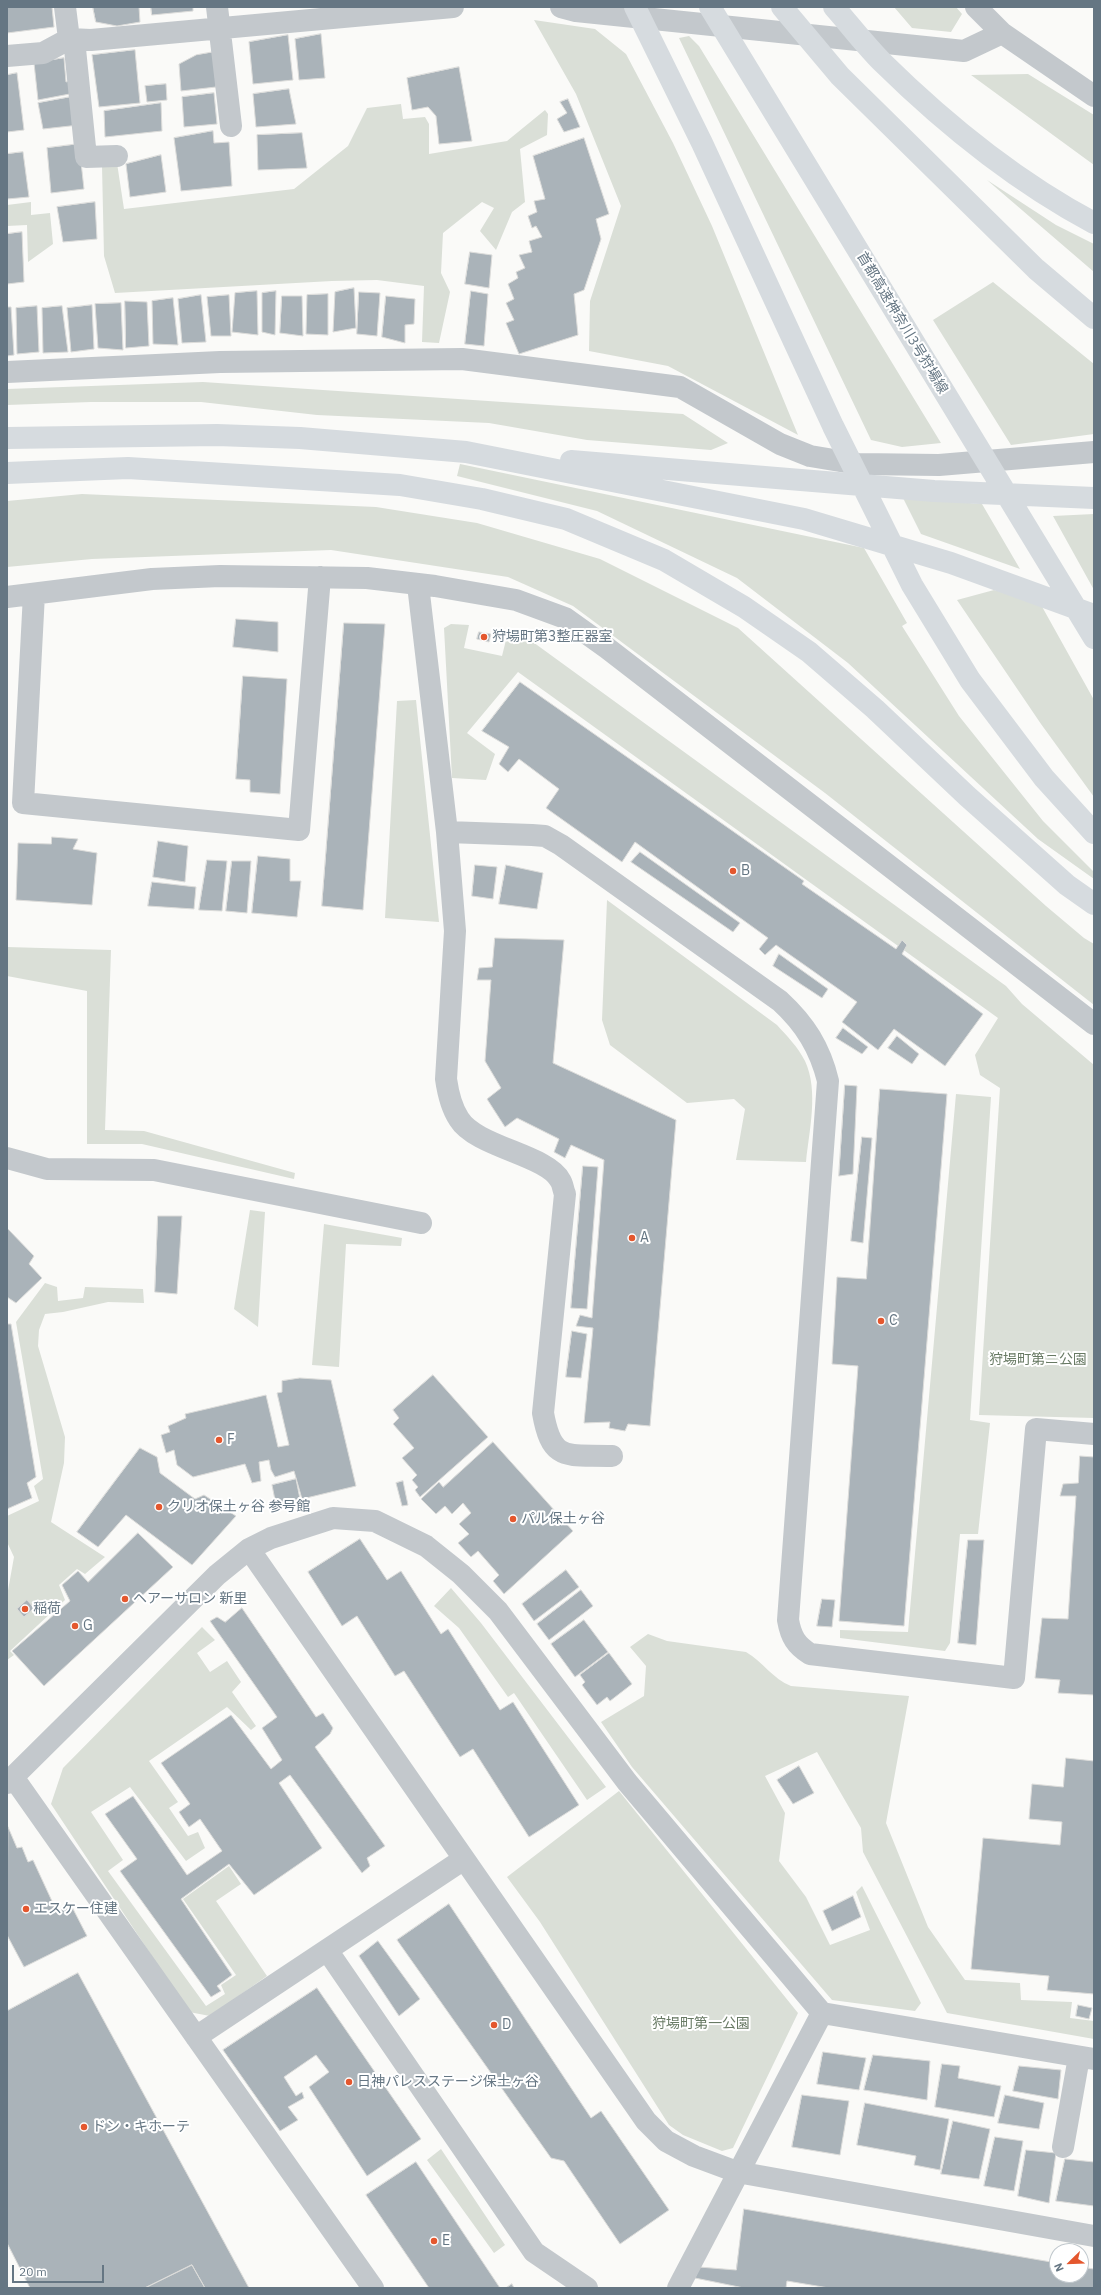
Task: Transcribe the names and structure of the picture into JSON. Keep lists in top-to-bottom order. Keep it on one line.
{"streets":{"highway":["首都高速神奈川3号狩場線"]},"parks":["狩場町第ニ公園","狩場町第一公園"],"places":["狩場町第3整圧器室","B","A","C","F","クリオ保土ヶ谷 参号館","パル保土ヶ谷","ヘアーサロン 新里","稲荷","G","エスケー住建","D","日神パレスステージ保土ヶ谷","ドン・キホーテ","E"],"scale_bar":"20 m","north":"bottom left"}
